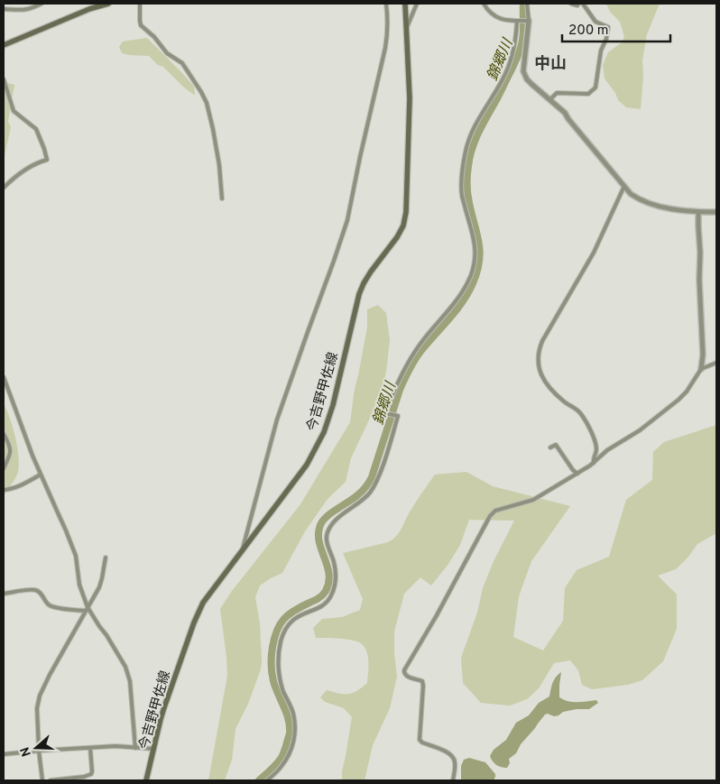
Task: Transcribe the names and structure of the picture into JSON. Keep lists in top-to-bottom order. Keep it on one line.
{"streets":{"main road":["今吉野甲佐線"]},"districts":["中山"],"water":["錦郷川"],"scale_bar":"200 m","north":"left"}
